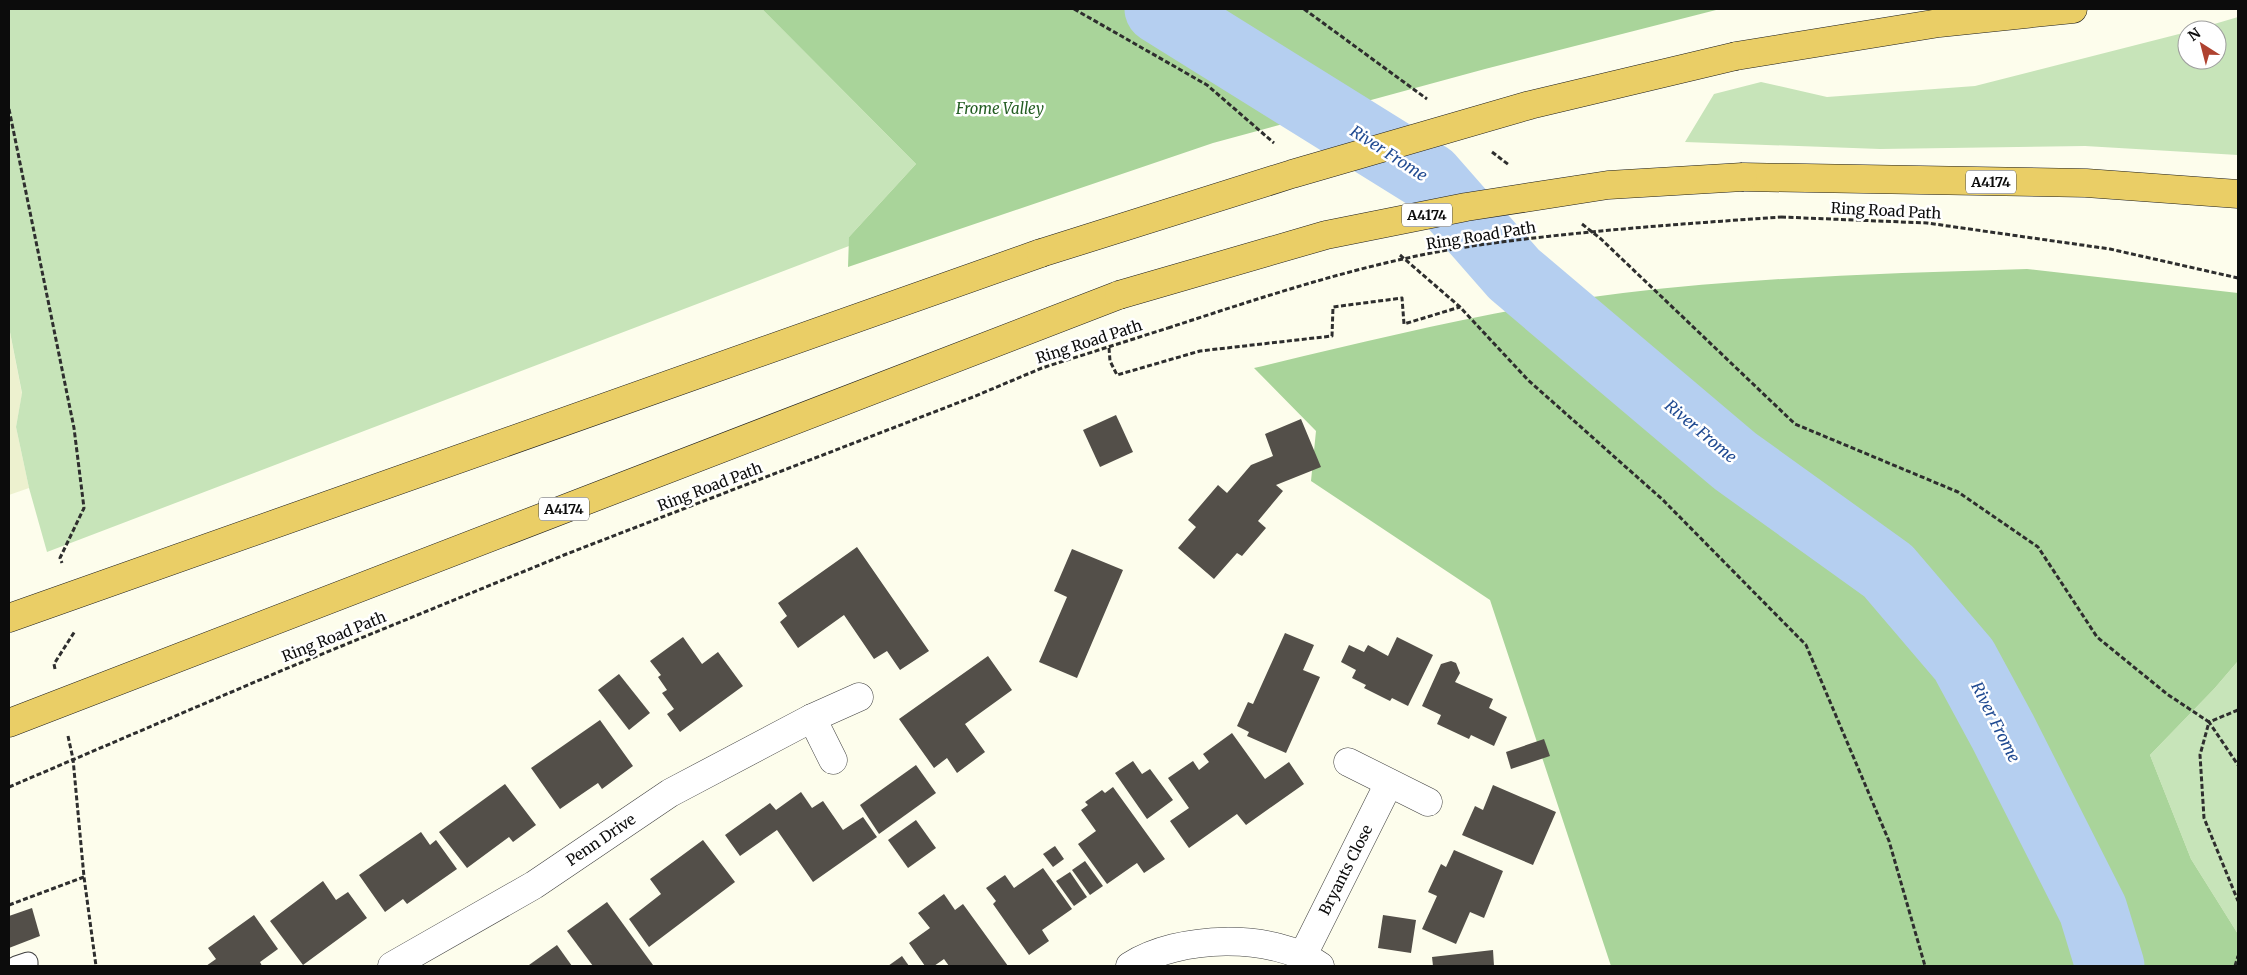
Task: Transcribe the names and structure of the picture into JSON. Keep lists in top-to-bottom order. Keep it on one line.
{"streets":{"highway":["A4174"],"street":["Penn Drive","Bryants Close"],"path":["Ring Road Path"]},"water":["River Frome"],"parks":["Frome Valley"],"north":"top left"}
